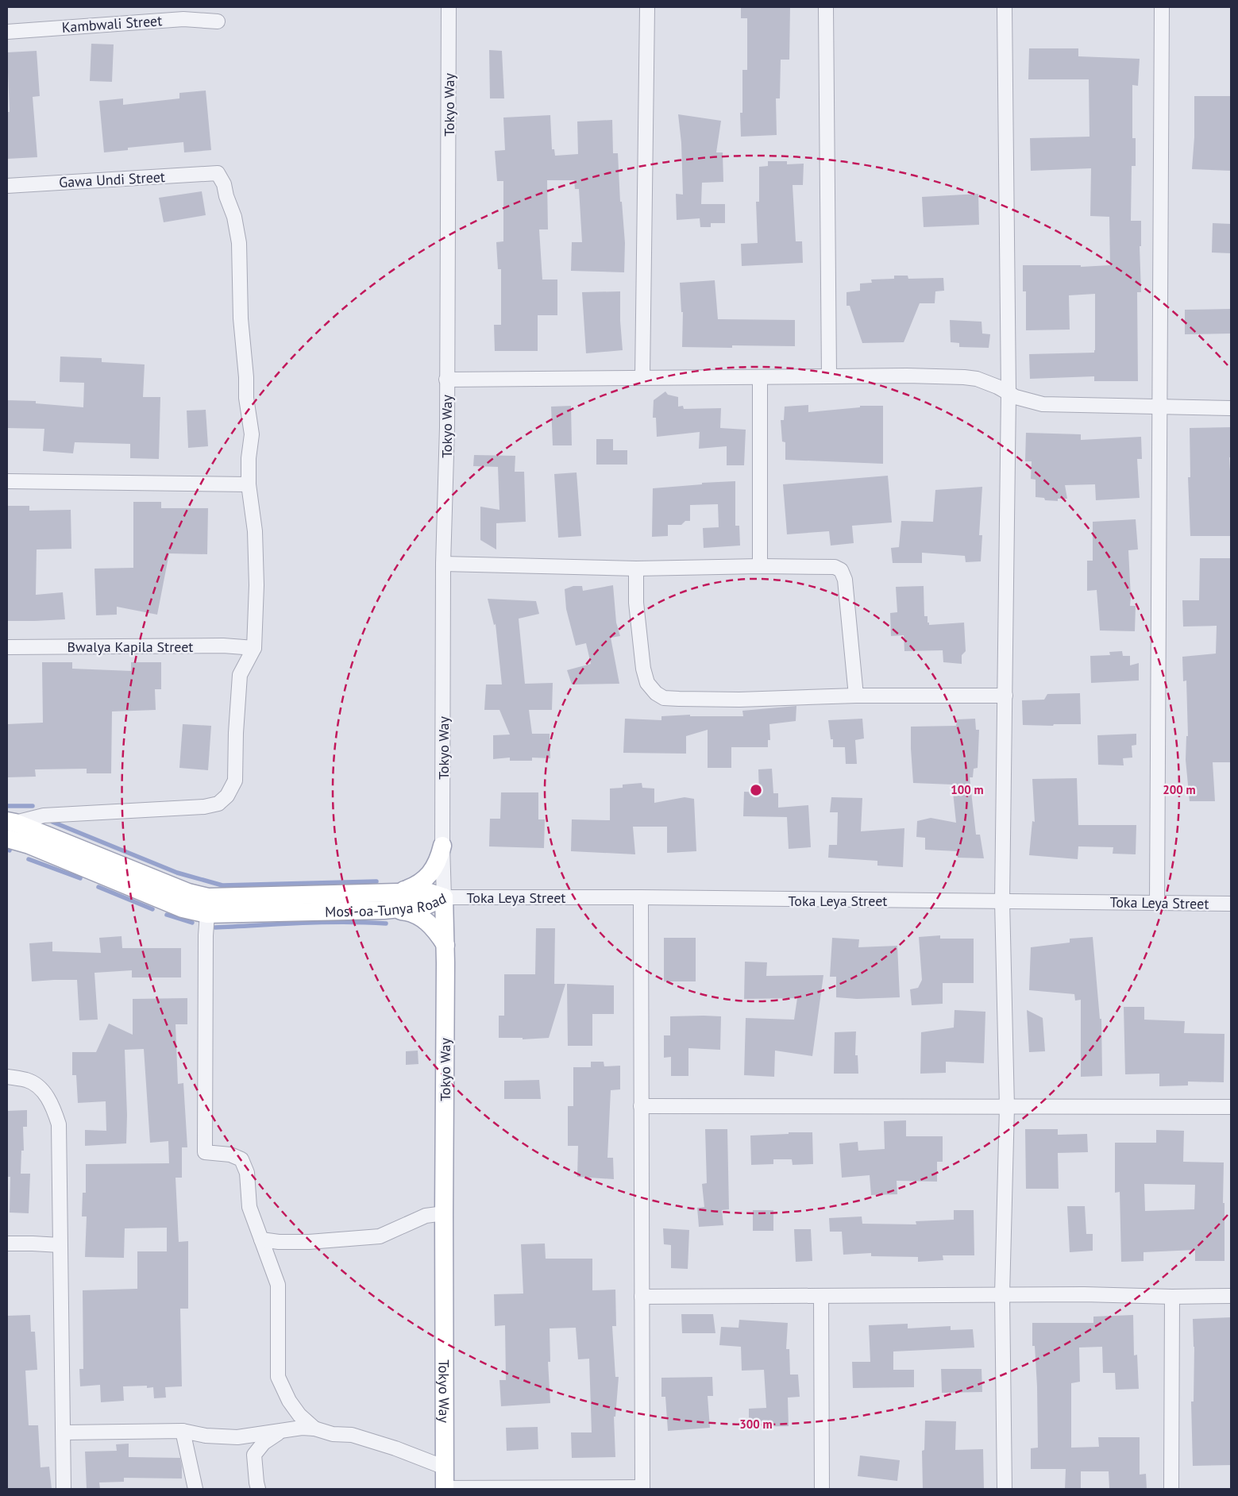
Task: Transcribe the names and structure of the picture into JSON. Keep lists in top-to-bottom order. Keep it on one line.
{"streets":{"main road":["Tokyo Way","Mosi-oa-Tunya Road"],"street":["Kambwali Street","Gawa Undi Street","Bwalya Kapila Street","Toka Leya Street"]},"crossings":[["Tokyo Way","Toka Leya Street"],["Tokyo Way","Mosi-oa-Tunya Road"],["Toka Leya Street","Mosi-oa-Tunya Road"]],"rings":["100 m","200 m","300 m"]}
